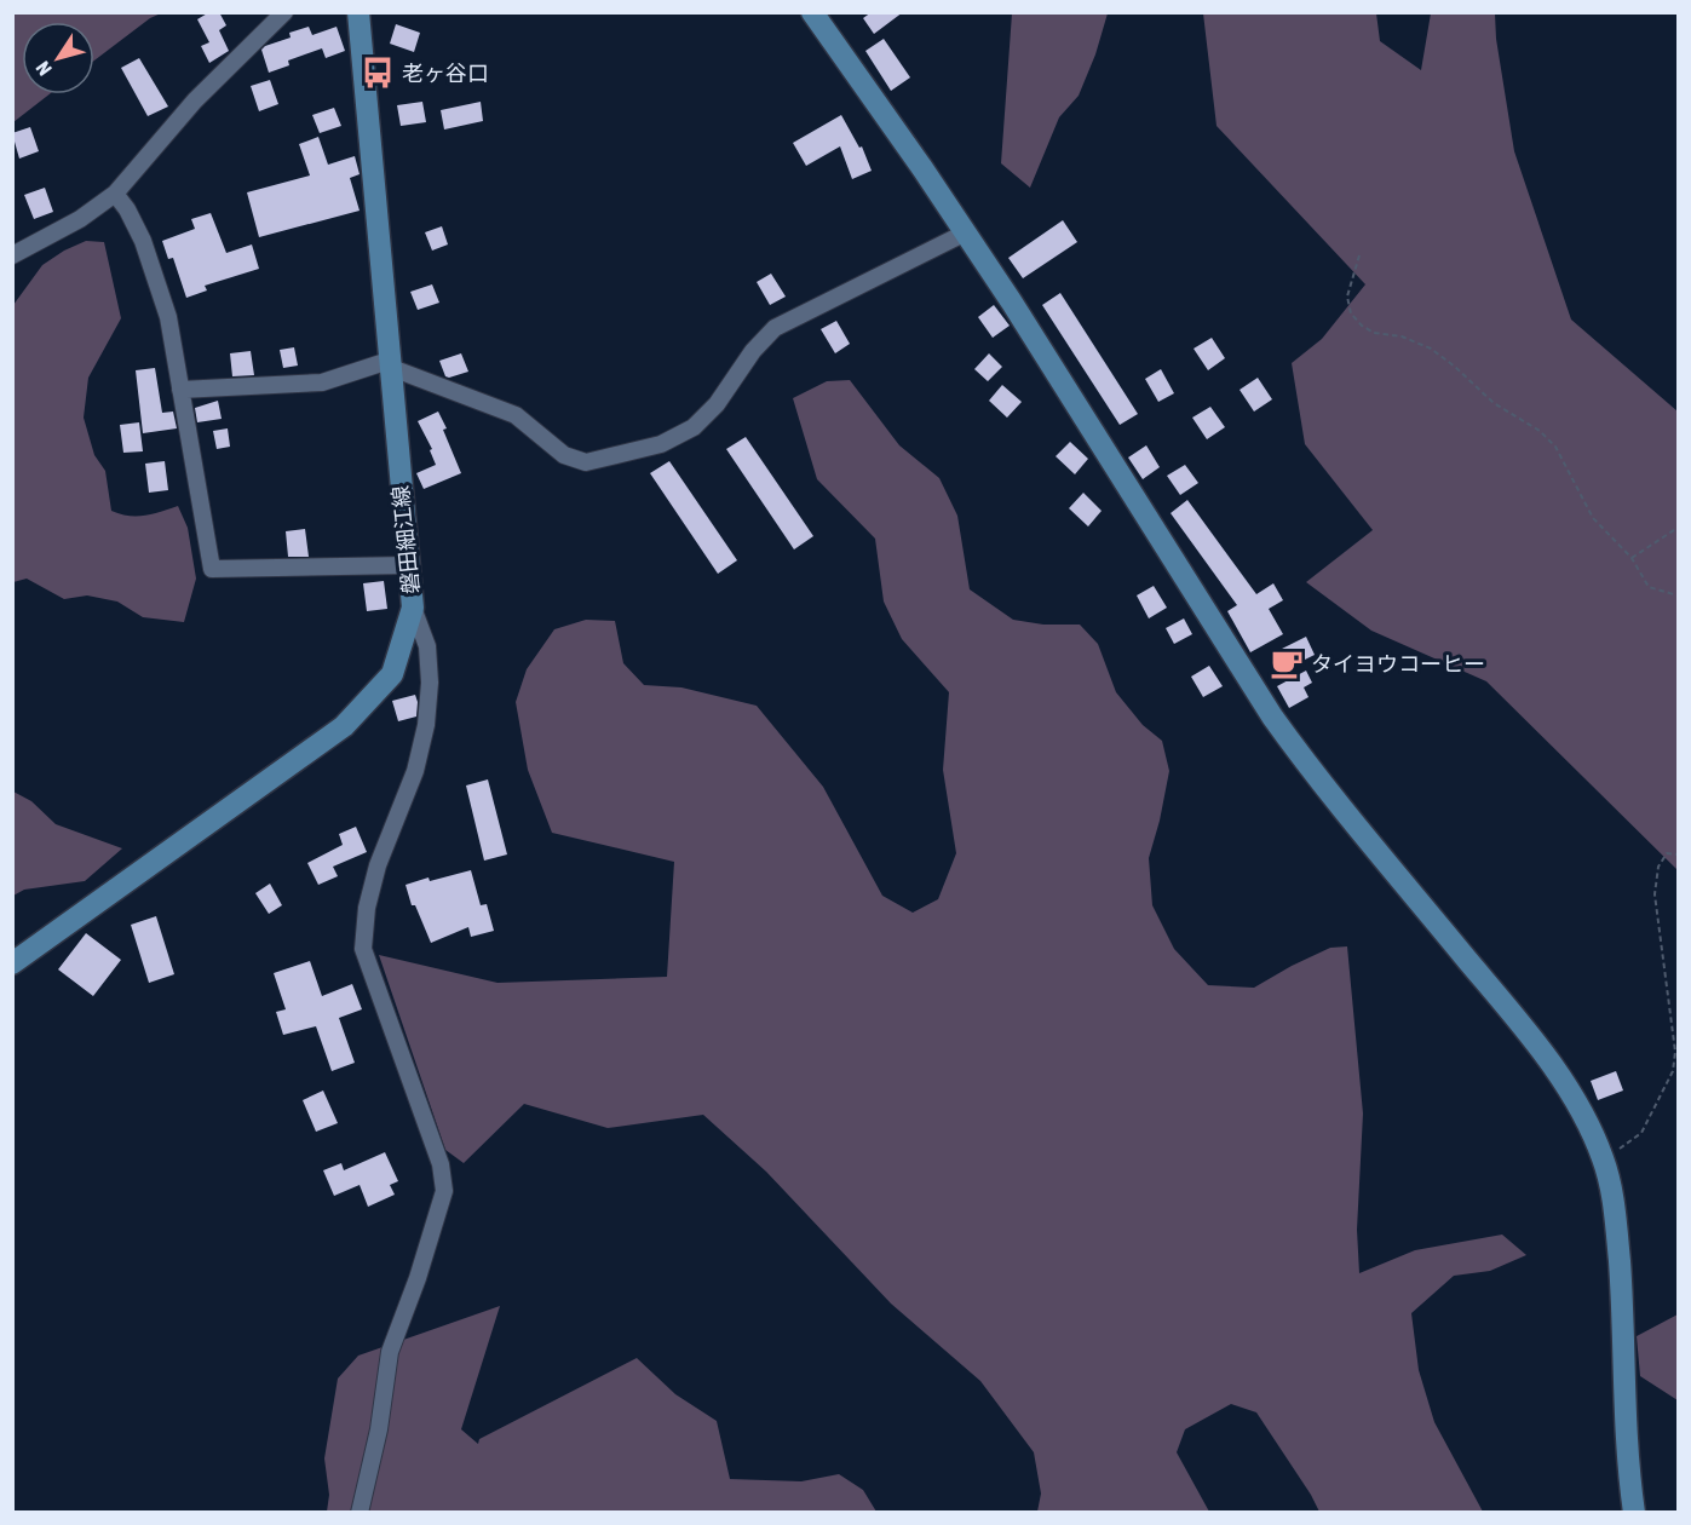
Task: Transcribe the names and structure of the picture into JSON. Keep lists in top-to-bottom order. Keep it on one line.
{"streets":{"street":["磐田細江線"]},"places":{"bus stop":["老ヶ谷口"],"cafe":["タイヨウコーヒー"]},"north":"bottom left"}
